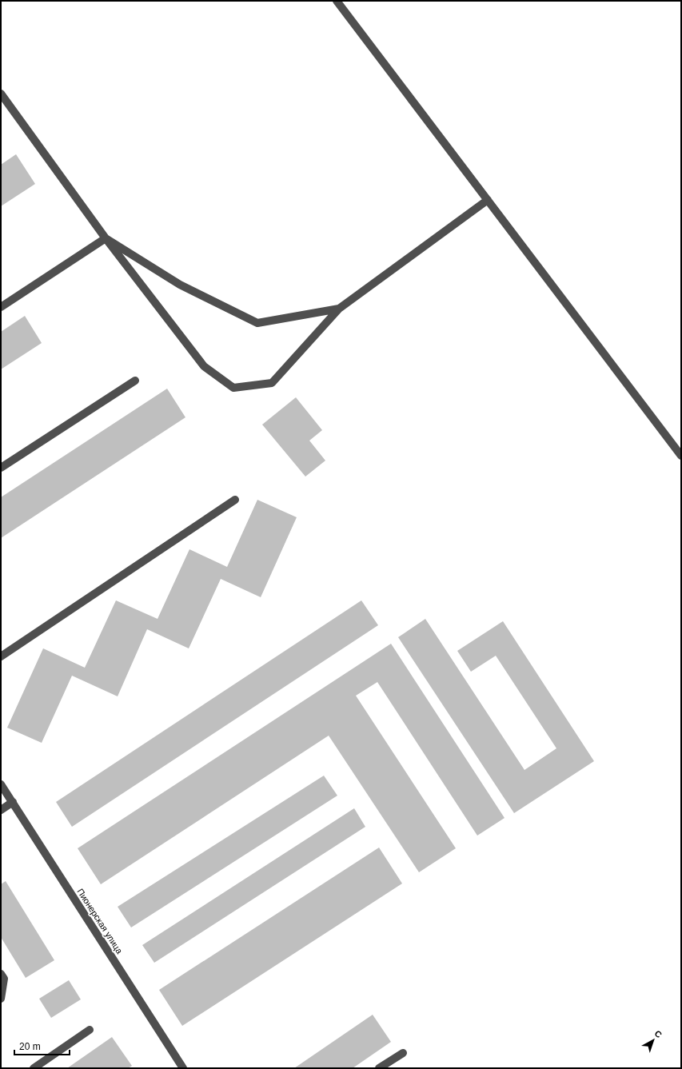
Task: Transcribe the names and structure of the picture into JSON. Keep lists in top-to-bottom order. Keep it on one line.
{"streets":{"street":["Пионерская улица"]},"scale_bar":"20 m","north":"top right"}
